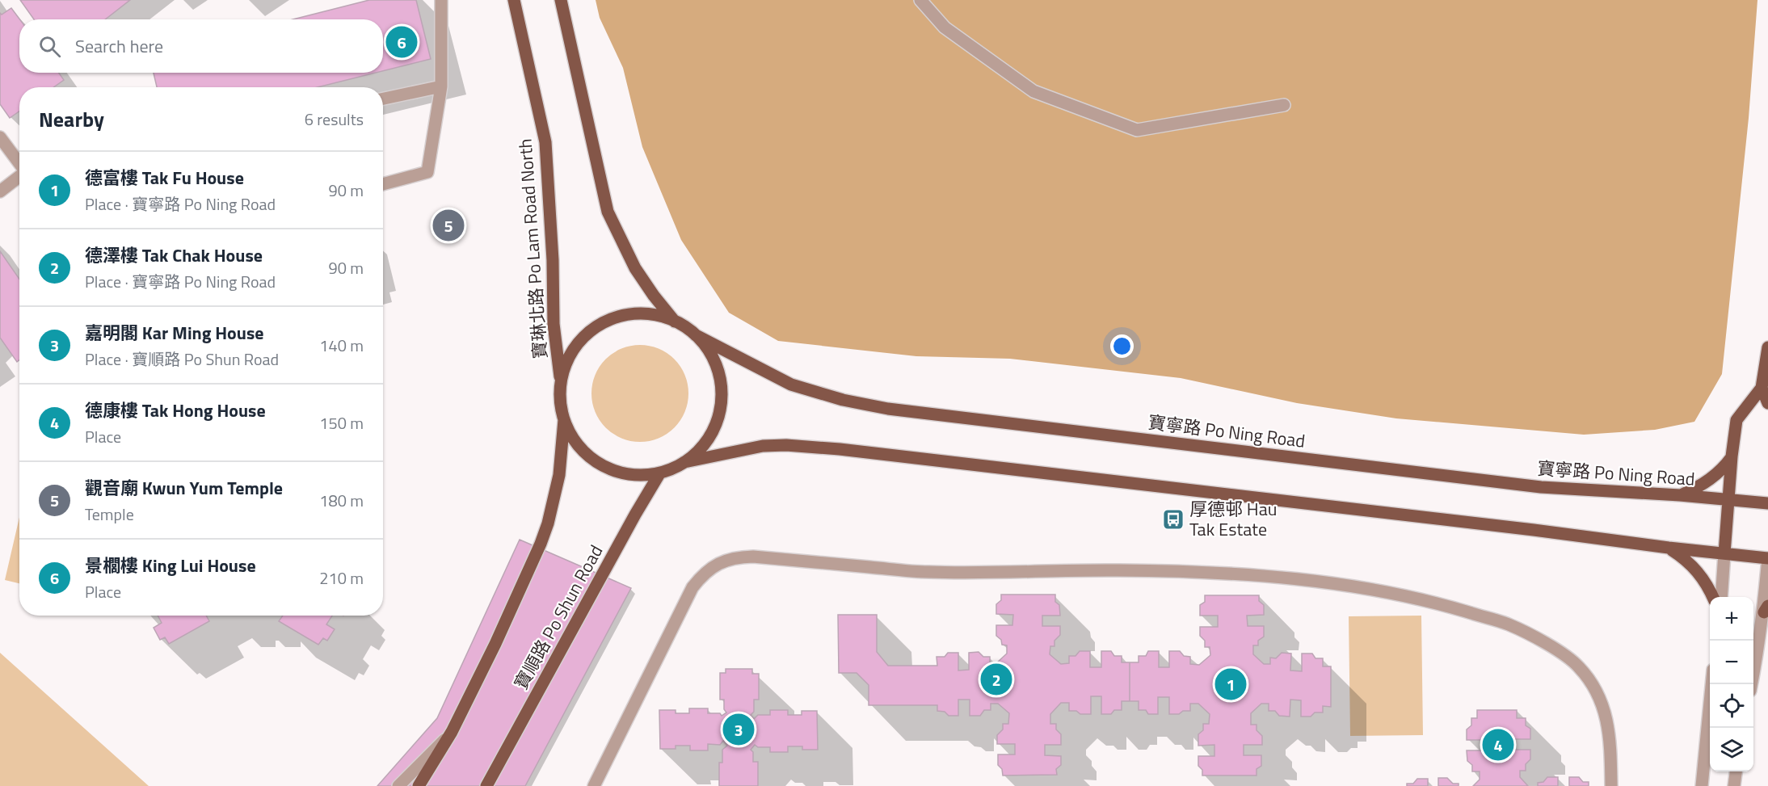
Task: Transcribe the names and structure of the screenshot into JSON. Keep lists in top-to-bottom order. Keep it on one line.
{"streets":{"main road":["寶琳北路 Po Lam Road North","寶寧路 Po Ning Road","寶順路 Po Shun Road"]},"crossings":[["寶琳北路 Po Lam Road North","寶寧路 Po Ning Road"],["寶琳北路 Po Lam Road North","寶順路 Po Shun Road"],["寶寧路 Po Ning Road","寶順路 Po Shun Road"]],"places":{"bus stop":["厚德邨 Hau Tak Estate"]},"page":{"search":"Search here","pins":["6","5","2","1","3","4"],"heading":["Nearby","6 results"],"list":[{"mark":"1","name":"德富樓 Tak Fu House","note":"Place · 寶寧路 Po Ning Road","value":"90 m"},{"mark":"2","name":"德澤樓 Tak Chak House","note":"Place · 寶寧路 Po Ning Road","value":"90 m"},{"mark":"3","name":"嘉明閣 Kar Ming House","note":"Place · 寶順路 Po Shun Road","value":"140 m"},{"mark":"4","name":"德康樓 Tak Hong House","note":"Place","value":"150 m"},{"mark":"5","name":"觀音廟 Kwun Yum Temple","note":"Temple","value":"180 m"},{"mark":"6","name":"景櫚樓 King Lui House","note":"Place","value":"210 m"}],"map_buttons":["+","−"]}}
